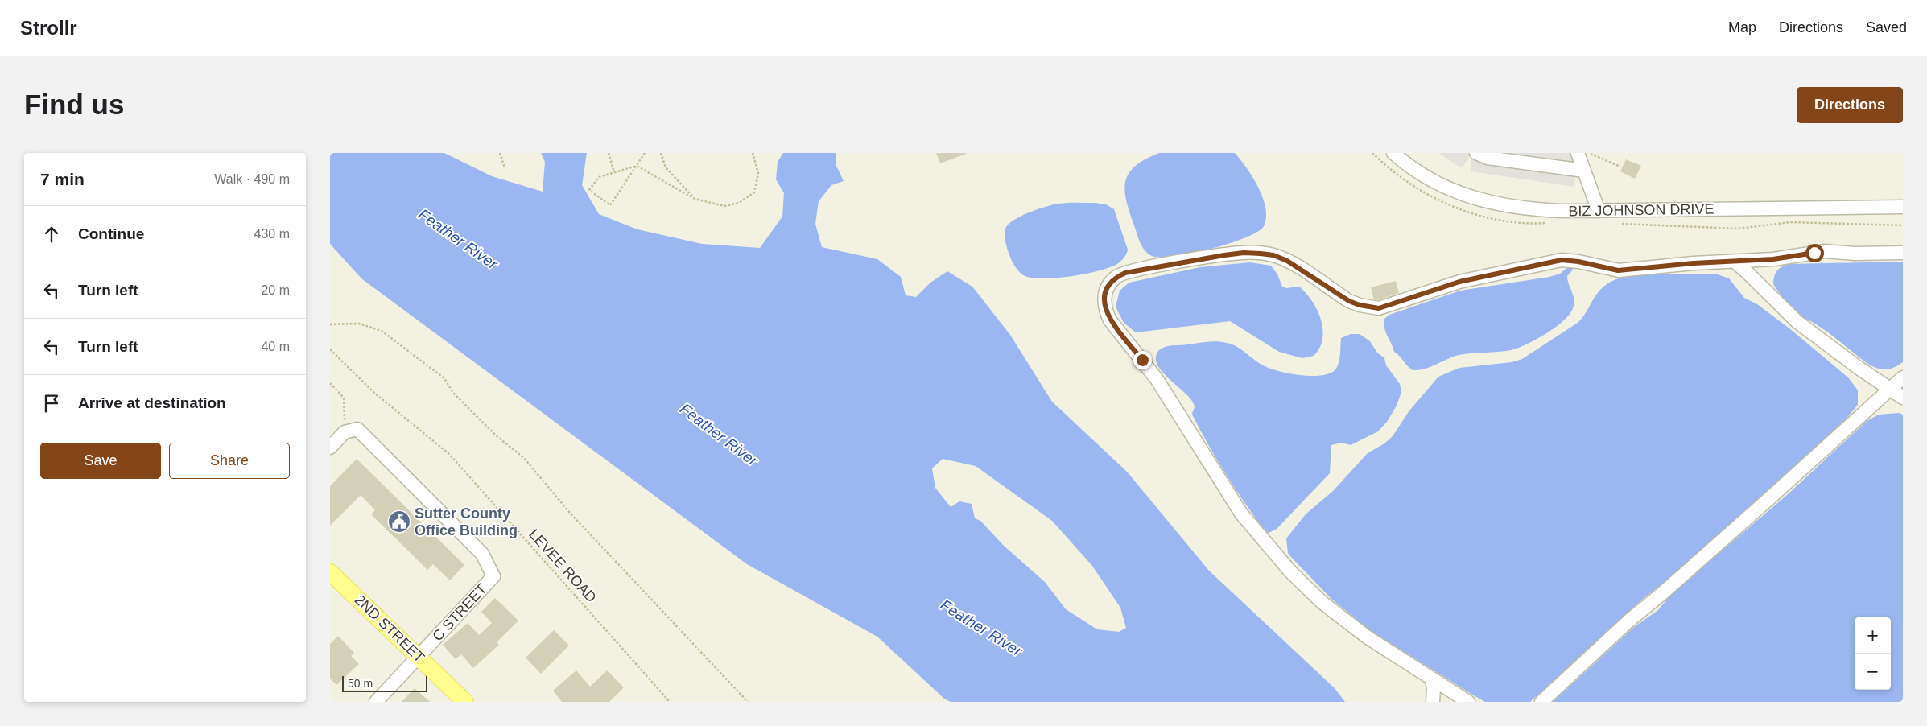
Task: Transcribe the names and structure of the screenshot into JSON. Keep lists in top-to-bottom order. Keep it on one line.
{"streets":{"main road":["2ND STREET"],"street":["BIZ JOHNSON DRIVE","C STREET"],"path":["LEVEE ROAD"]},"crossings":[["C STREET","2ND STREET"]],"water":["Feather River"],"places":{"public building":["Sutter County Office Building"]},"scale_bar":"50 m","page":{"header":"Strollr","nav":["Map","Directions","Saved"],"buttons":["Directions",["Save","Share"]],"title":"Find us","heading":["7 min","Walk · 490 m"],"list":[["Continue","430 m"],["Turn left","20 m"],["Turn left","40 m"],"Arrive at destination"],"map_buttons":["+","−"],"scale":"50 m"}}
